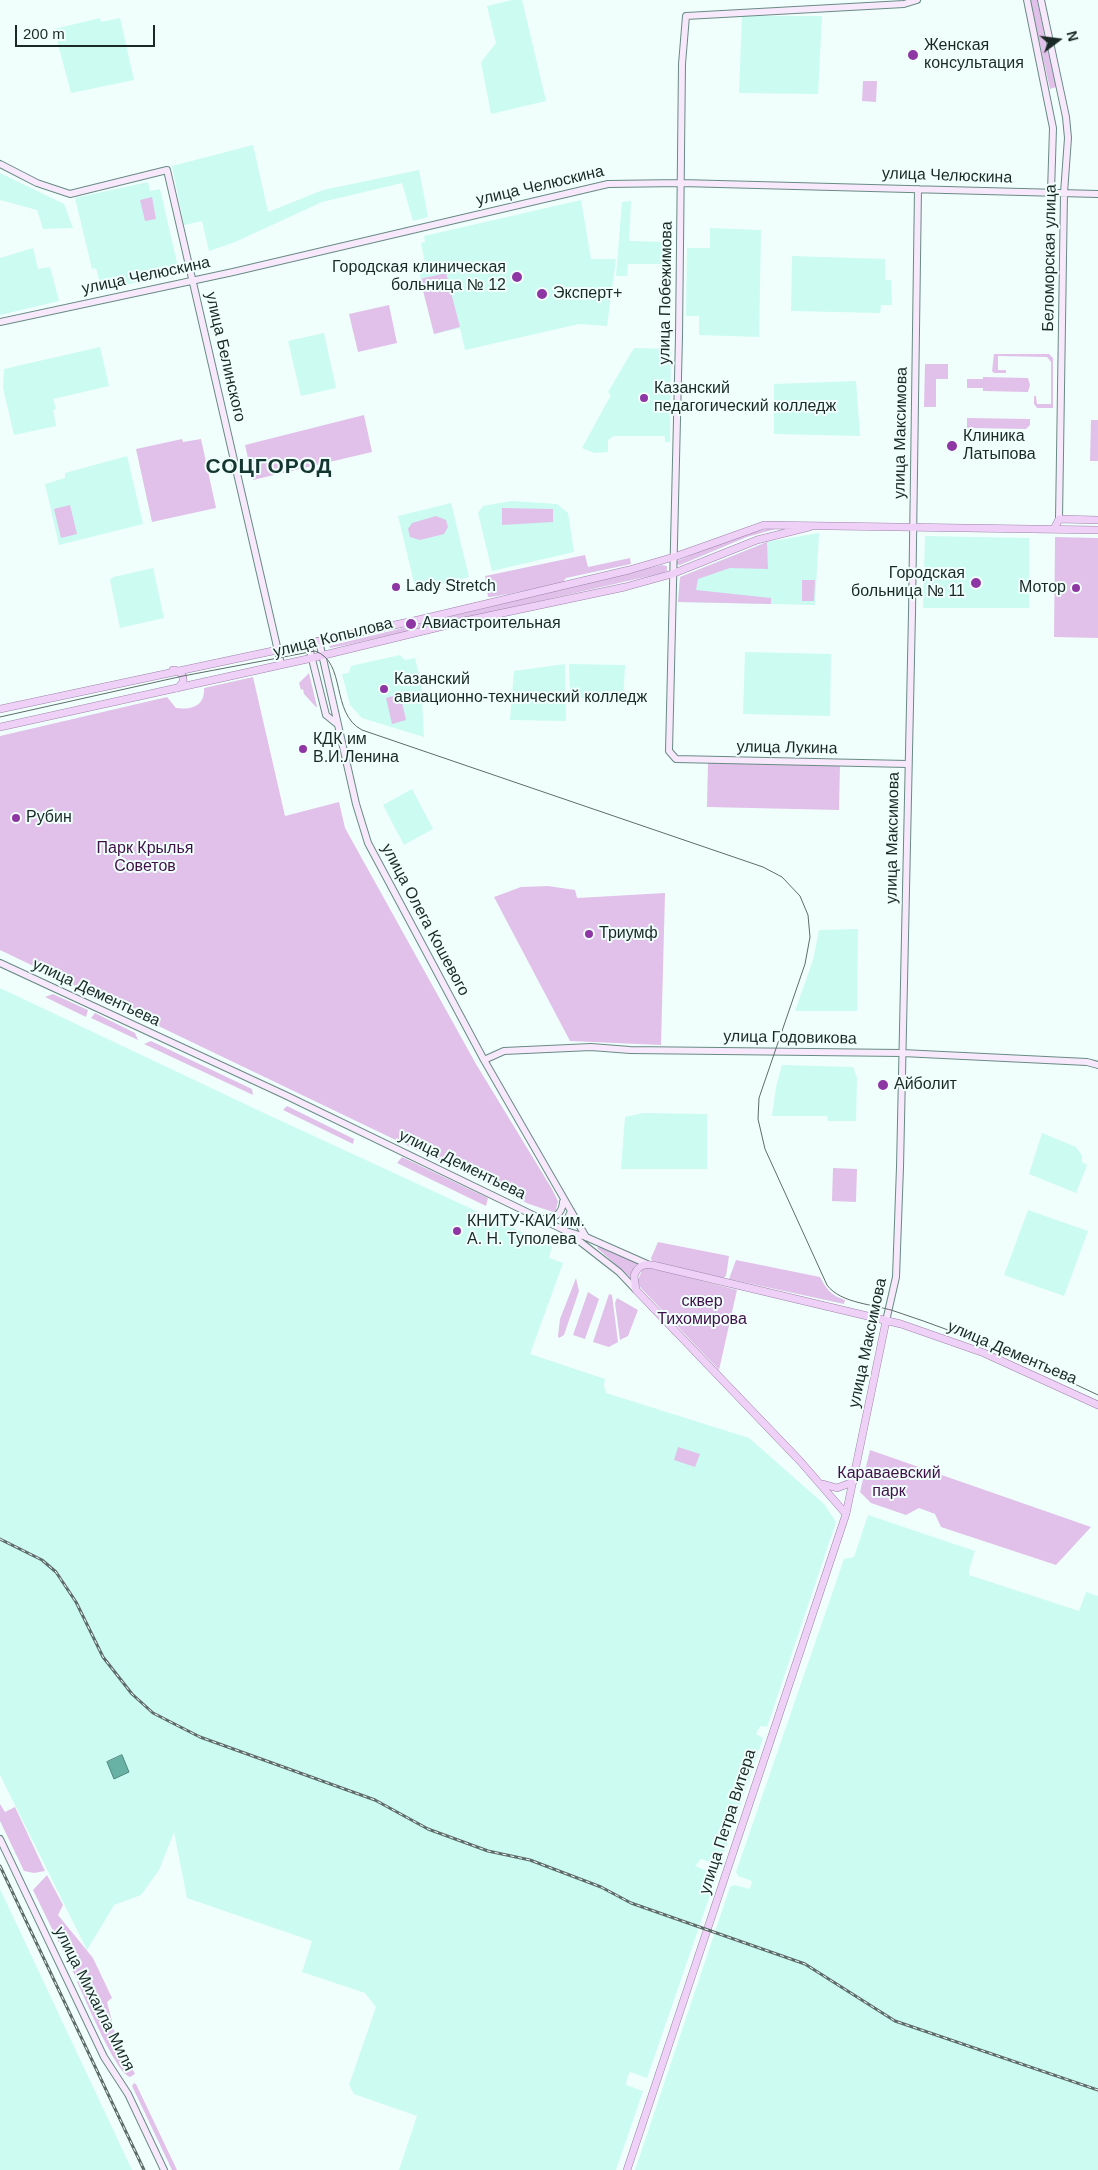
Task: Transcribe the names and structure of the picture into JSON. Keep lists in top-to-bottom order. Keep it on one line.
{"streets":{"main road":["улица Челюскина","Беломорская улица","улица Побежимова","улица Белинского","улица Максимова","улица Копылова","улица Лукина","улица Олега Кошевого","улица Дементьева","улица Годовикова","улица Петра Витера","улица Михаила Миля"]},"crossings":[["улица Челюскина","Беломорская улица"],["улица Челюскина","улица Побежимова"],["улица Челюскина","улица Белинского"],["улица Челюскина","улица Максимова"],["улица Побежимова","улица Копылова"],["улица Побежимова","улица Лукина"],["улица Белинского","улица Копылова"],["улица Максимова","улица Лукина"],["улица Максимова","улица Дементьева"],["улица Максимова","улица Годовикова"],["улица Максимова","улица Петра Витера"],["улица Копылова","улица Олега Кошевого"],["улица Олега Кошевого","улица Дементьева"],["улица Олега Кошевого","улица Годовикова"]],"districts":["СОЦГОРОД"],"parks":["Парк Крылья Советов","сквер Тихомирова","Караваевский парк"],"places":["Женская консультация","Городская клиническая больница № 12","Эксперт+","Казанский педагогический колледж","Клиника Латыпова","Городская больница № 11","Lady Stretch","Мотор","Авиастроительная","Казанский авиационно-технический колледж","КДК им В.И.Ленина","Рубин","Триумф","Айболит","КНИТУ-КАИ им. А. Н. Туполева"],"scale_bar":"200 m","north":"right"}
